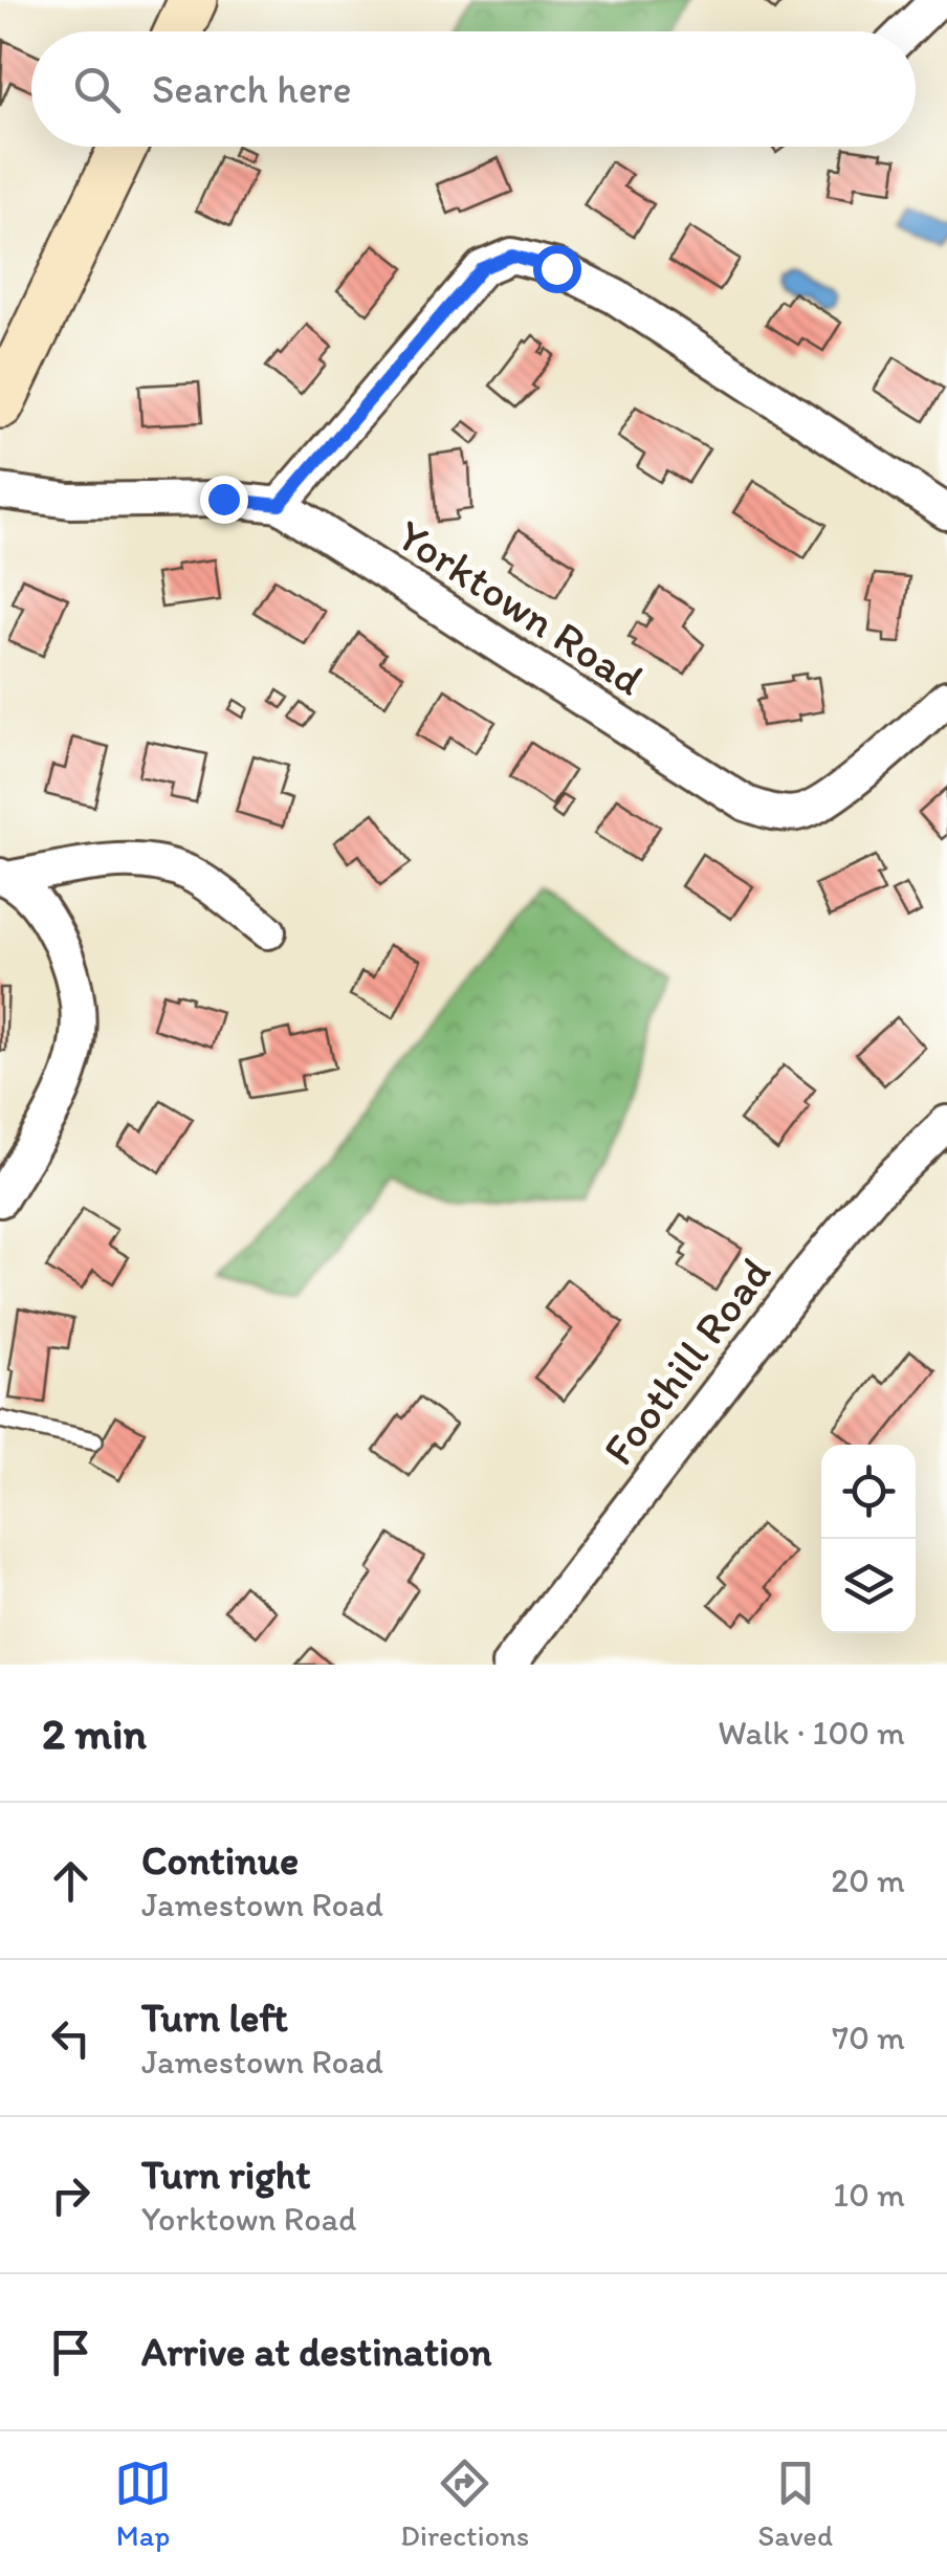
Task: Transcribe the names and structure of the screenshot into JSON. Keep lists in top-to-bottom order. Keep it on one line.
{"streets":{"street":["Yorktown Road","Foothill Road"]},"page":{"search":"Search here","heading":["2 min","Walk · 100 m"],"list":[["Continue","Jamestown Road","20 m"],["Turn left","Jamestown Road","70 m"],["Turn right","Yorktown Road","10 m"],"Arrive at destination"],"nav":["Map","Directions","Saved"]}}
